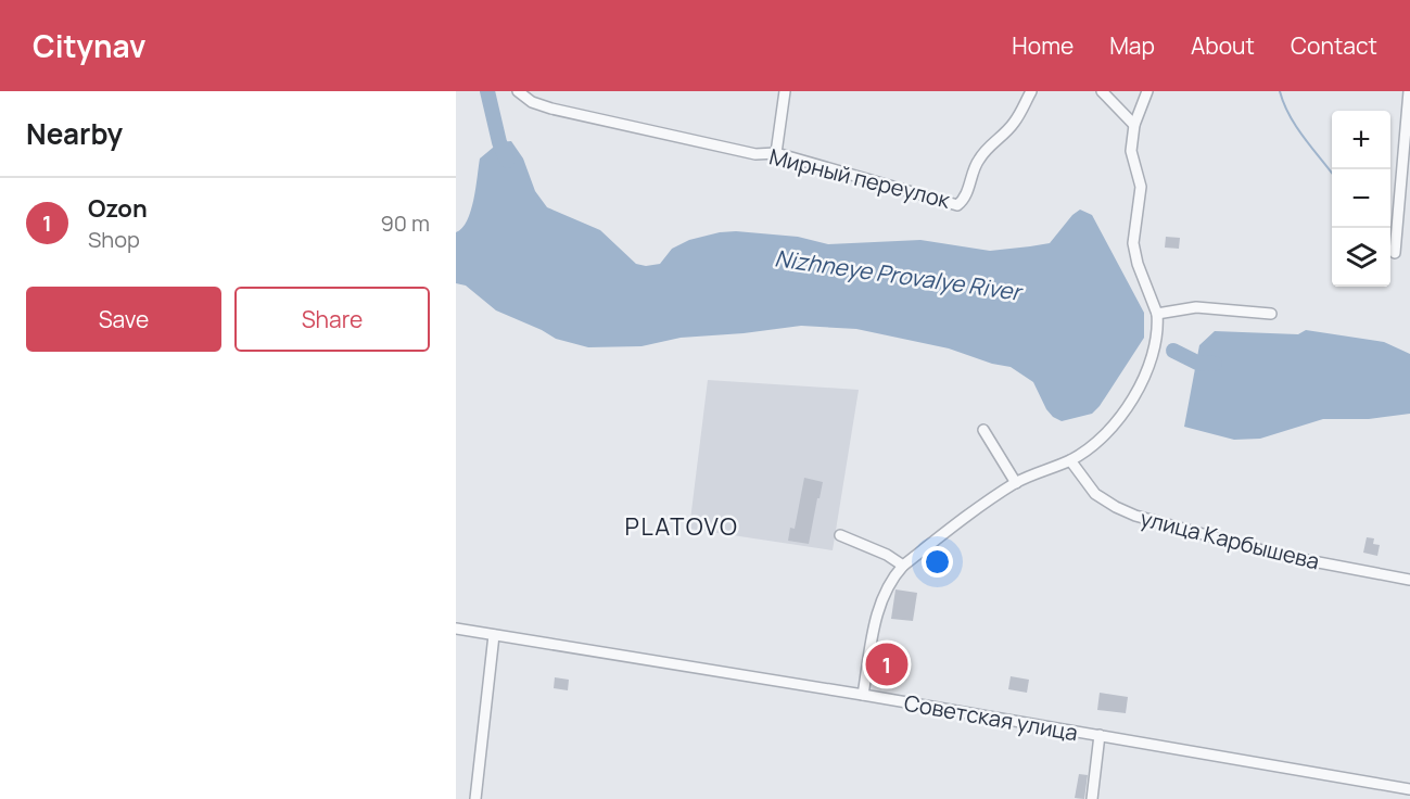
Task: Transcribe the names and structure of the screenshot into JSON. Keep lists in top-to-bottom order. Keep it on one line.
{"streets":{"street":["Мирный переулок","улица Карбышева","Советская улица"]},"districts":["PLATOVO"],"water":["Nizhneye Provalye River"],"page":{"header":"Citynav","nav":["Home","Map","About","Contact"],"heading":"Nearby","map_buttons":["+","−"],"list":[{"mark":"1","name":"Ozon","note":"Shop","value":"90 m"}],"buttons":["Save","Share"],"pins":"1"}}
